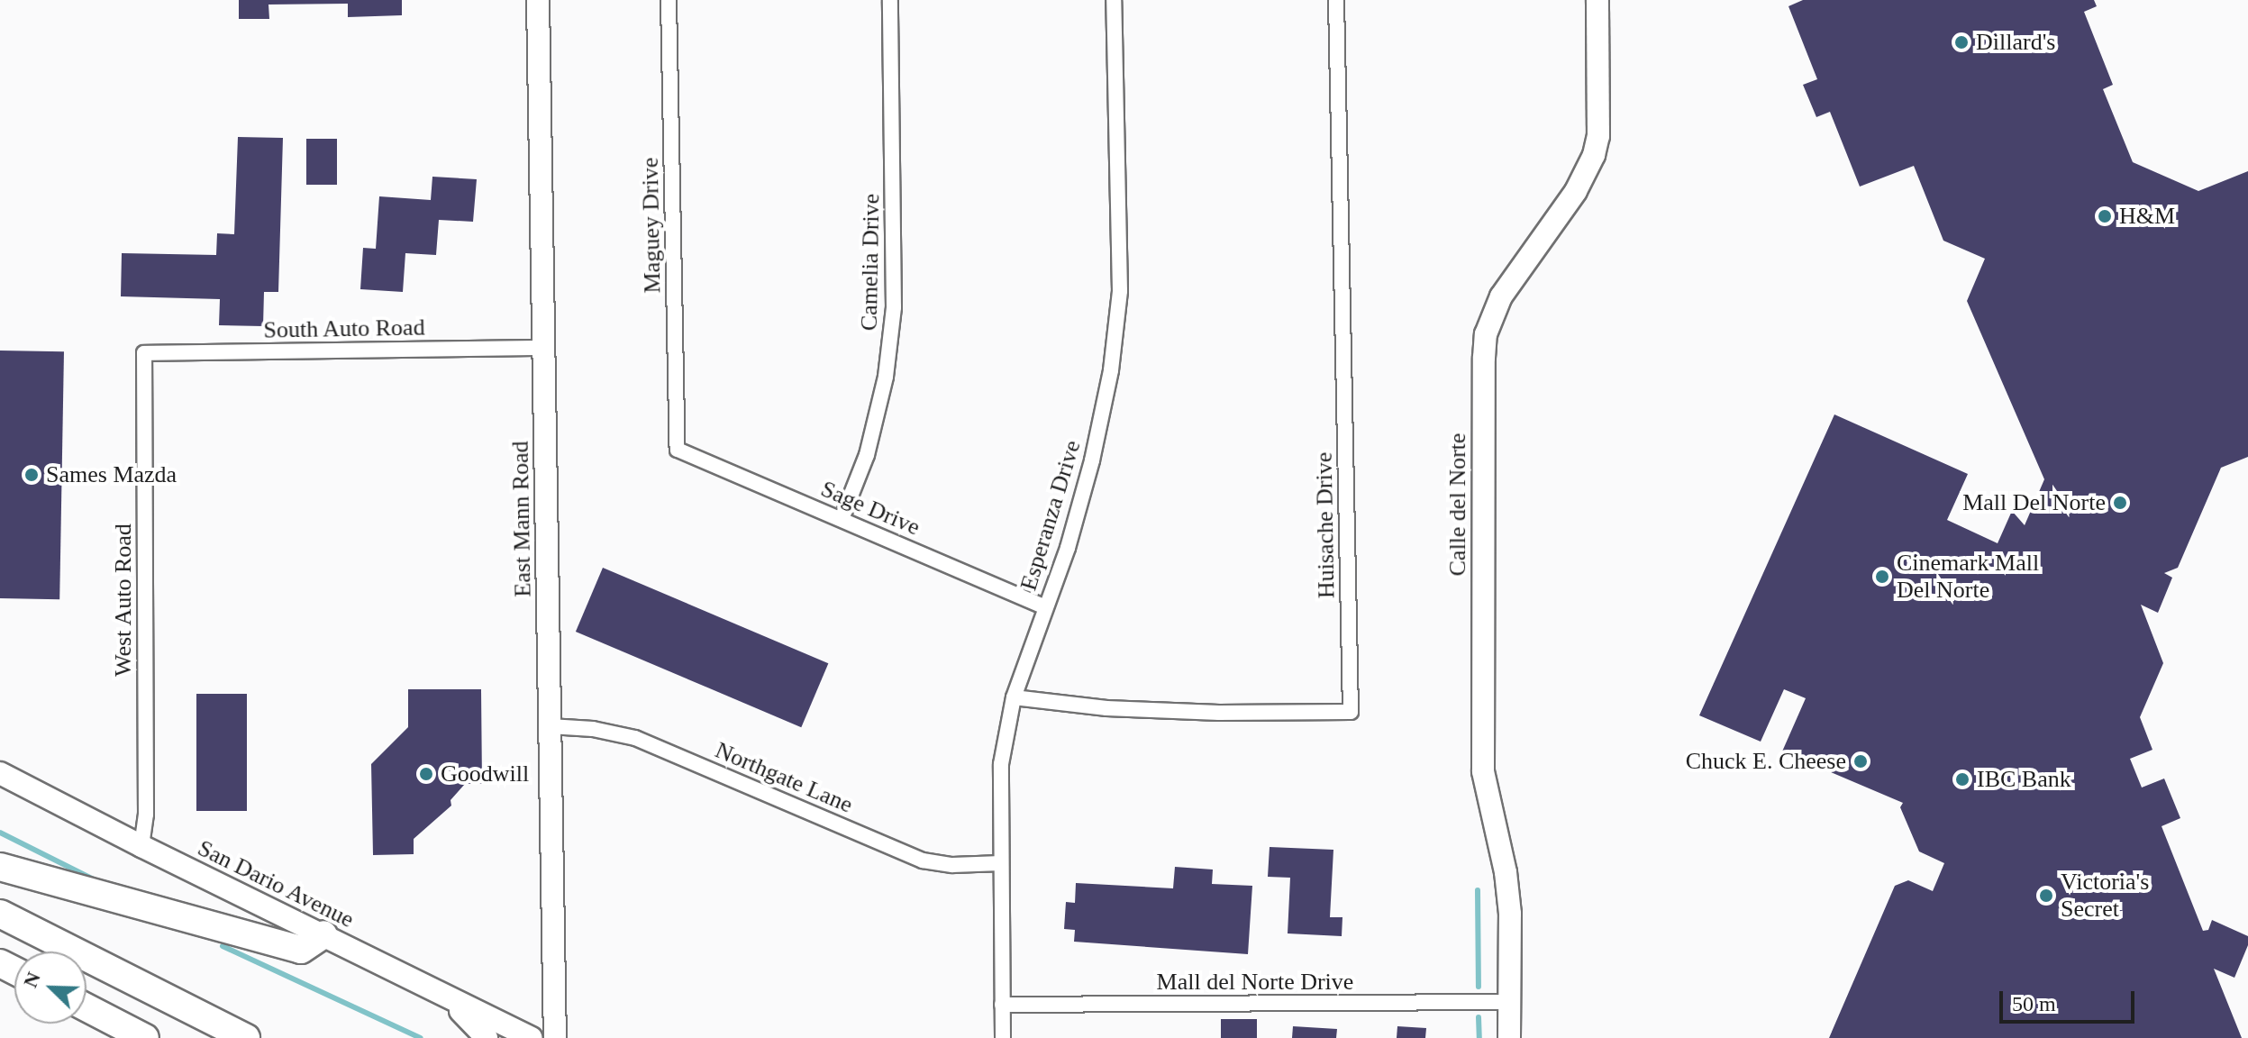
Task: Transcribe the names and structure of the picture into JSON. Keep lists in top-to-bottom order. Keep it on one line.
{"streets":{"street":["Maguey Drive","Camelia Drive","South Auto Road","Calle del Norte","Sage Drive","Esperanza Drive","East Mann Road","Huisache Drive","West Auto Road","Northgate Lane","San Dario Avenue","Mall del Norte Drive"]},"crossings":[["Maguey Drive","Sage Drive"],["Camelia Drive","Sage Drive"],["South Auto Road","East Mann Road"],["South Auto Road","West Auto Road"],["Calle del Norte","Mall del Norte Drive"],["Sage Drive","Esperanza Drive"],["Esperanza Drive","Huisache Drive"],["Esperanza Drive","Northgate Lane"],["Esperanza Drive","Mall del Norte Drive"],["East Mann Road","Northgate Lane"],["West Auto Road","San Dario Avenue"]],"places":["Dillard's","H&M","Sames Mazda","Mall Del Norte","Cinemark Mall Del Norte","Chuck E. Cheese","Goodwill","IBC Bank","Victoria's Secret"],"scale_bar":"50 m","north":"top left"}
